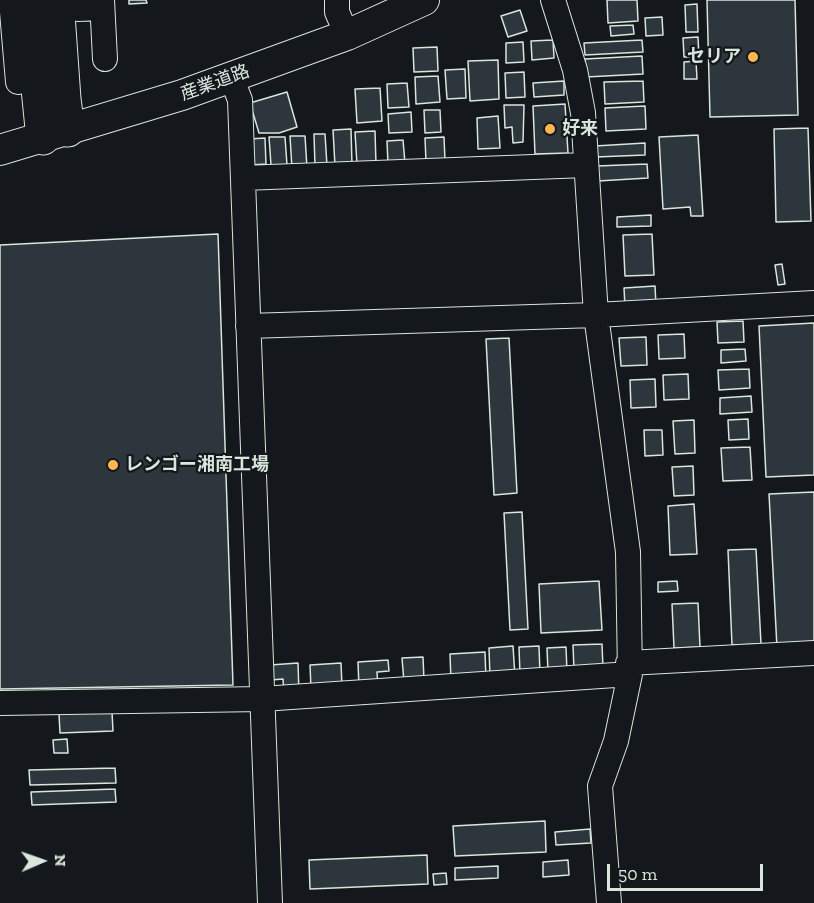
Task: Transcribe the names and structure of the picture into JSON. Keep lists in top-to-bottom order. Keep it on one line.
{"streets":{"main road":["産業道路"]},"places":["セリア","好来","レンゴー湘南工場"],"scale_bar":"50 m","north":"right"}
